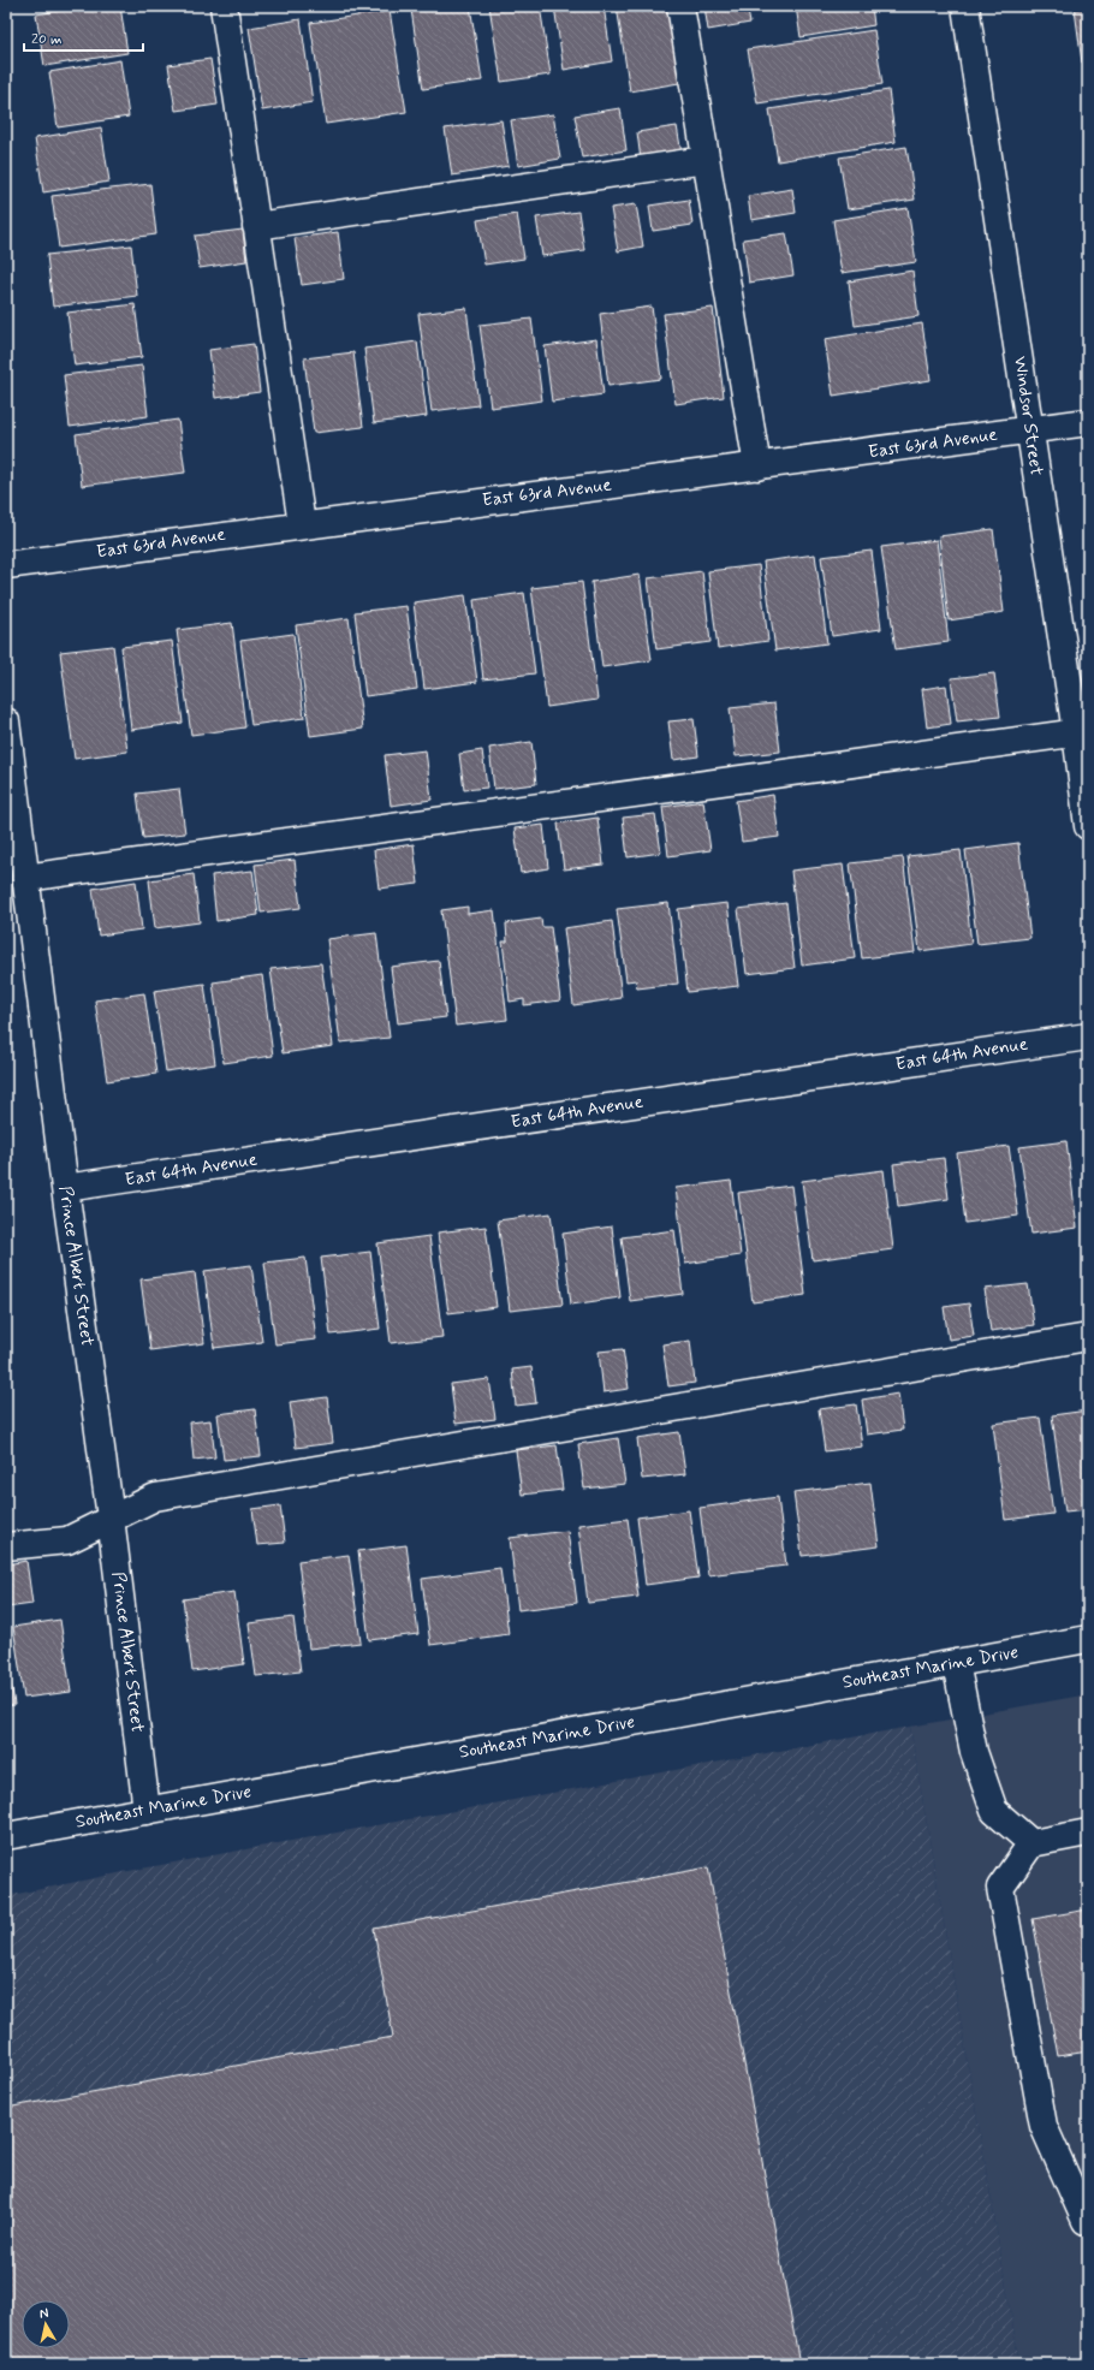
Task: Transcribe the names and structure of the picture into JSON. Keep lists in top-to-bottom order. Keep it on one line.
{"streets":{"street":["Windsor Street","East 63rd Avenue","East 64th Avenue","Prince Albert Street","Southeast Marine Drive"]},"crossings":[["Windsor Street","East 63rd Avenue"],["East 64th Avenue","Prince Albert Street"],["Prince Albert Street","Southeast Marine Drive"]],"scale_bar":"20 m","north":"top"}
